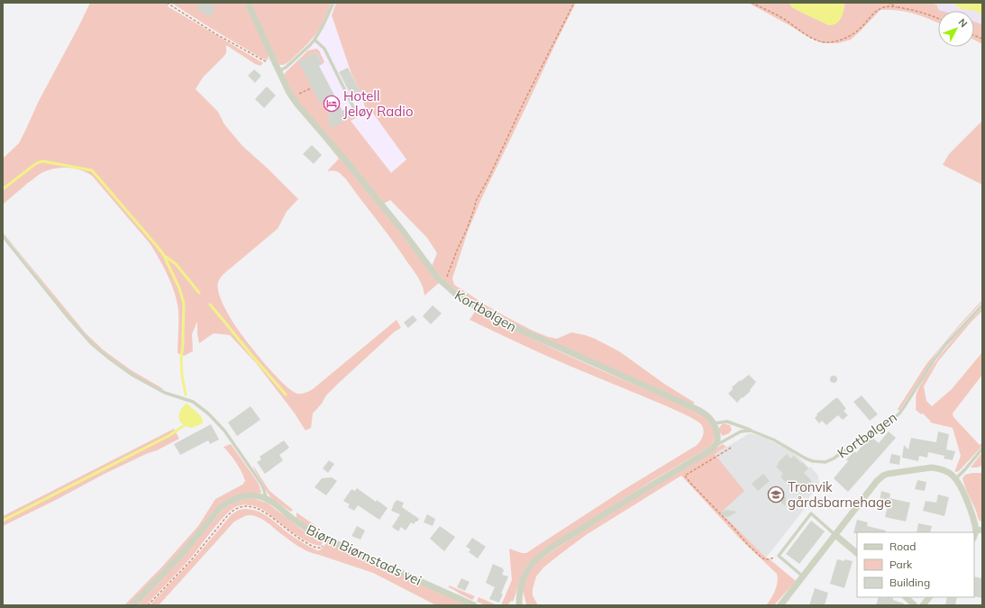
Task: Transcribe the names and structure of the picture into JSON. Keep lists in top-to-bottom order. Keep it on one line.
{"streets":{"street":["Kortbølgen","Biørn Biørnstads vei"]},"places":{"hotel":["Hotell Jeløy Radio"],"school or university":["Tronvik gårdsbarnehage"]},"legend":["Road","Park","Building"],"north":"top right"}
